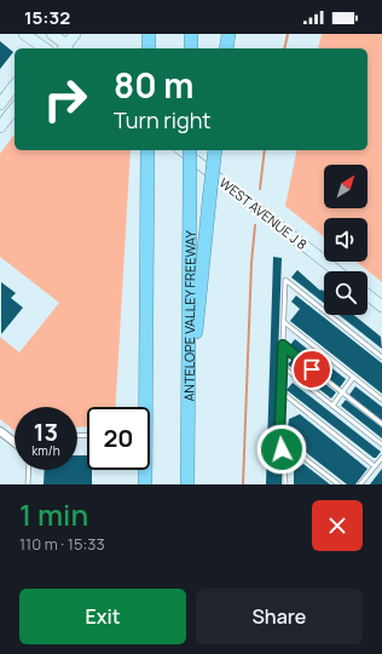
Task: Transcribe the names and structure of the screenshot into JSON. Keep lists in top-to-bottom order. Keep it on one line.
{"streets":{"highway":["ANTELOPE VALLEY FREEWAY"],"street":["WEST AVENUE J 8"]},"north":"top right","page":{"status":"15:32","turn":["80 m","Turn right"],"speed":"13 km/h","limit":"20","heading":["1 min","110 m · 15:33"],"buttons":["Exit","Share"]}}
